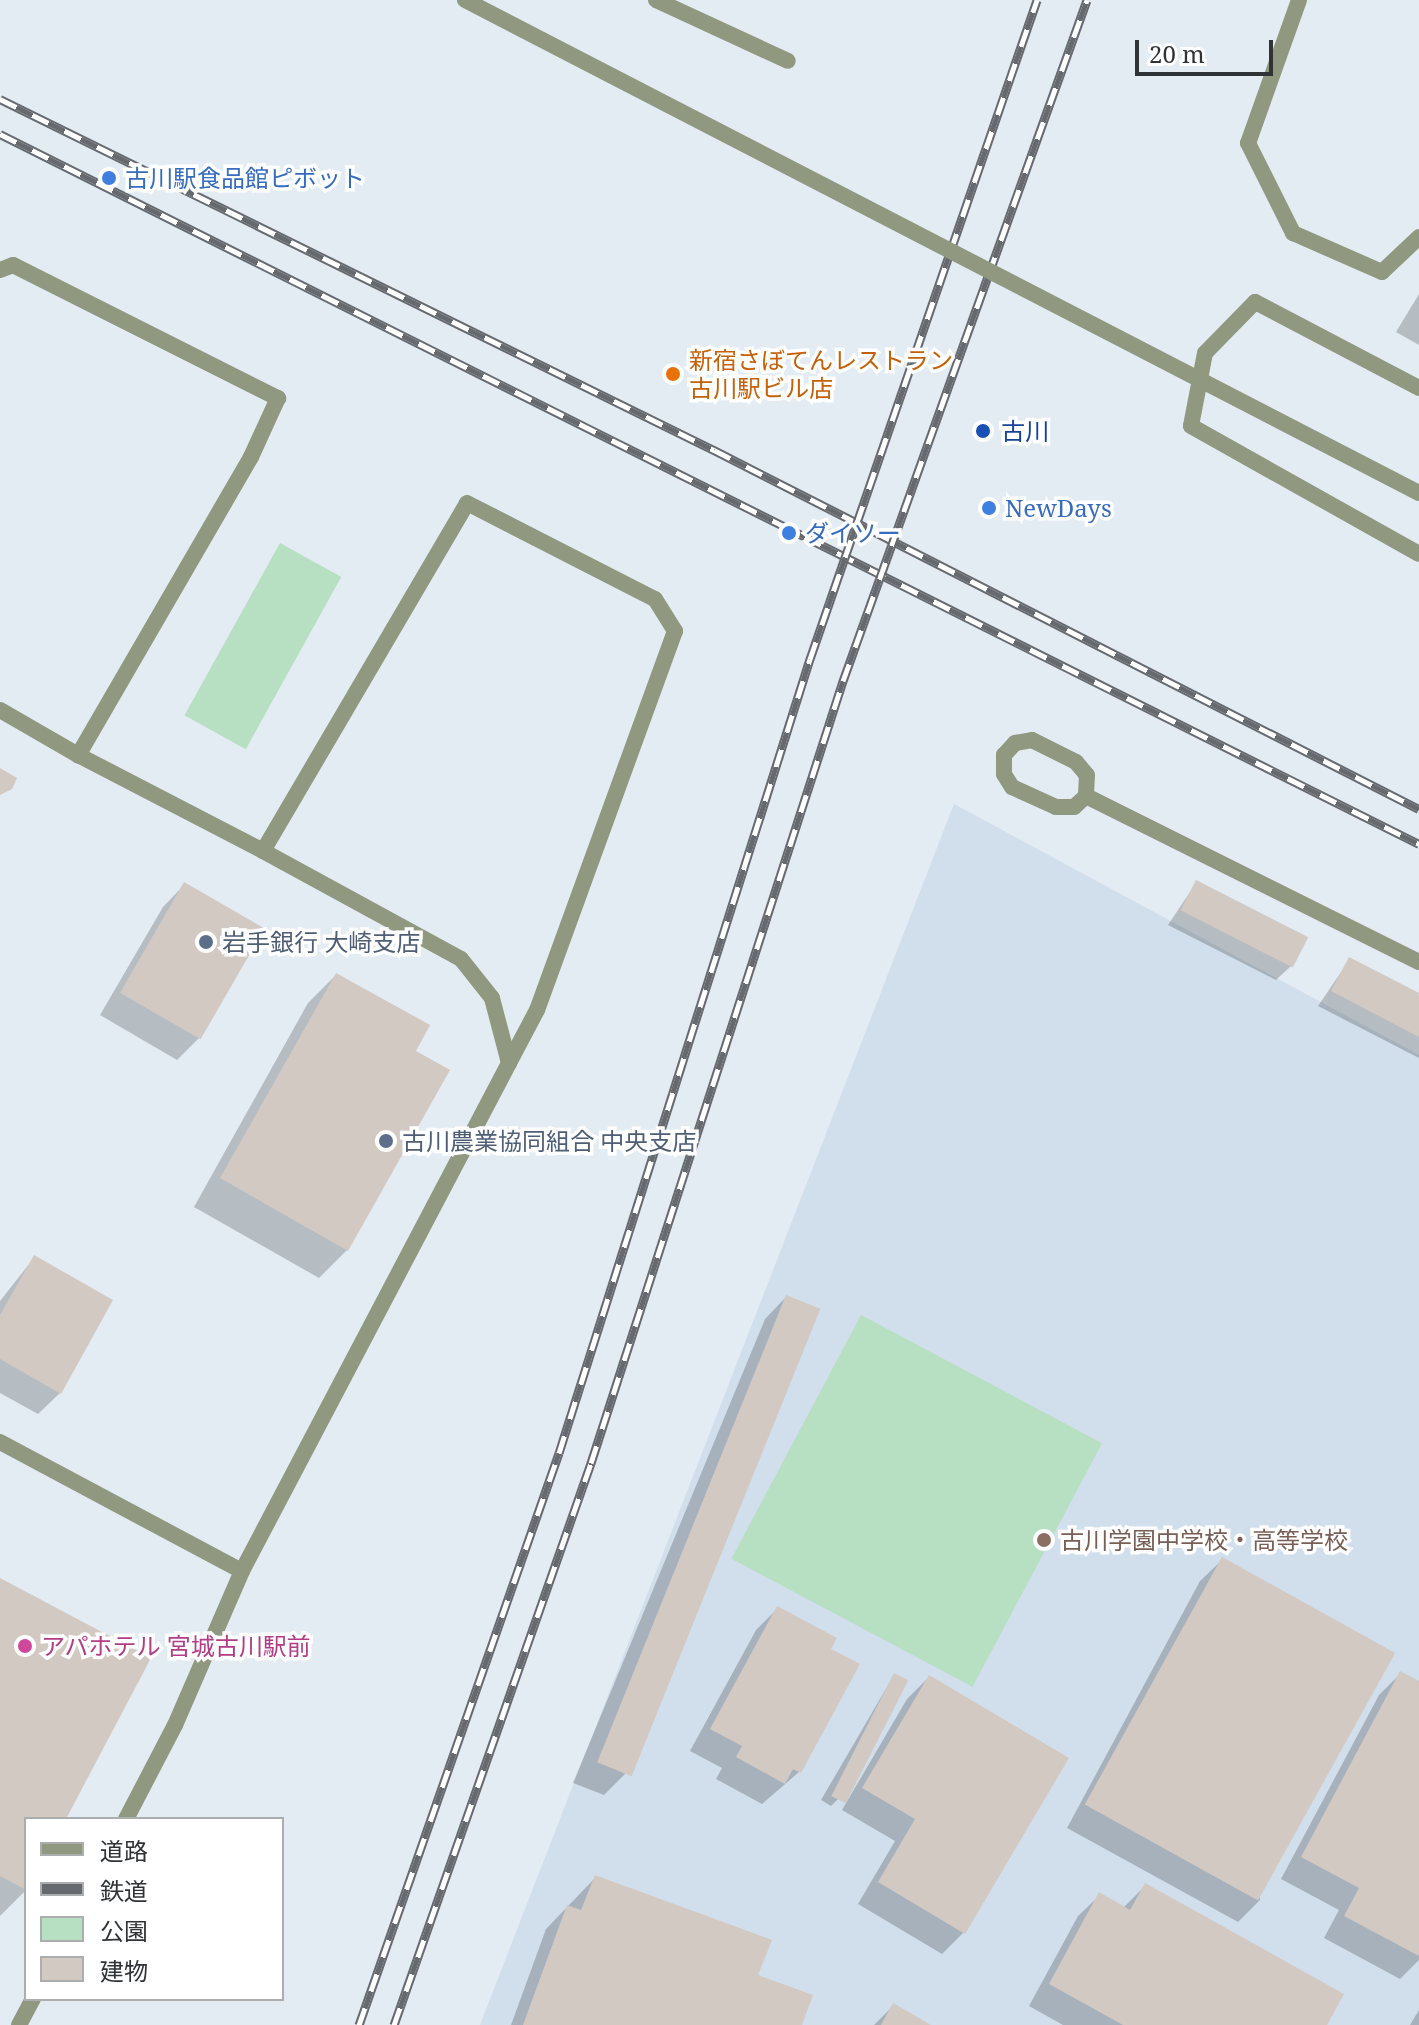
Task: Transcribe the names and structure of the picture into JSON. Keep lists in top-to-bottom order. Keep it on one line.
{"places":["古川駅食品館ピボット","新宿さぼてんレストラン 古川駅ビル店","古川","NewDays","ダイソー","岩手銀行 大崎支店","古川農業協同組合 中央支店","古川学園中学校・高等学校","アパホテル 宮城古川駅前"],"legend":["道路","鉄道","公園","建物"],"scale_bar":"20 m"}
